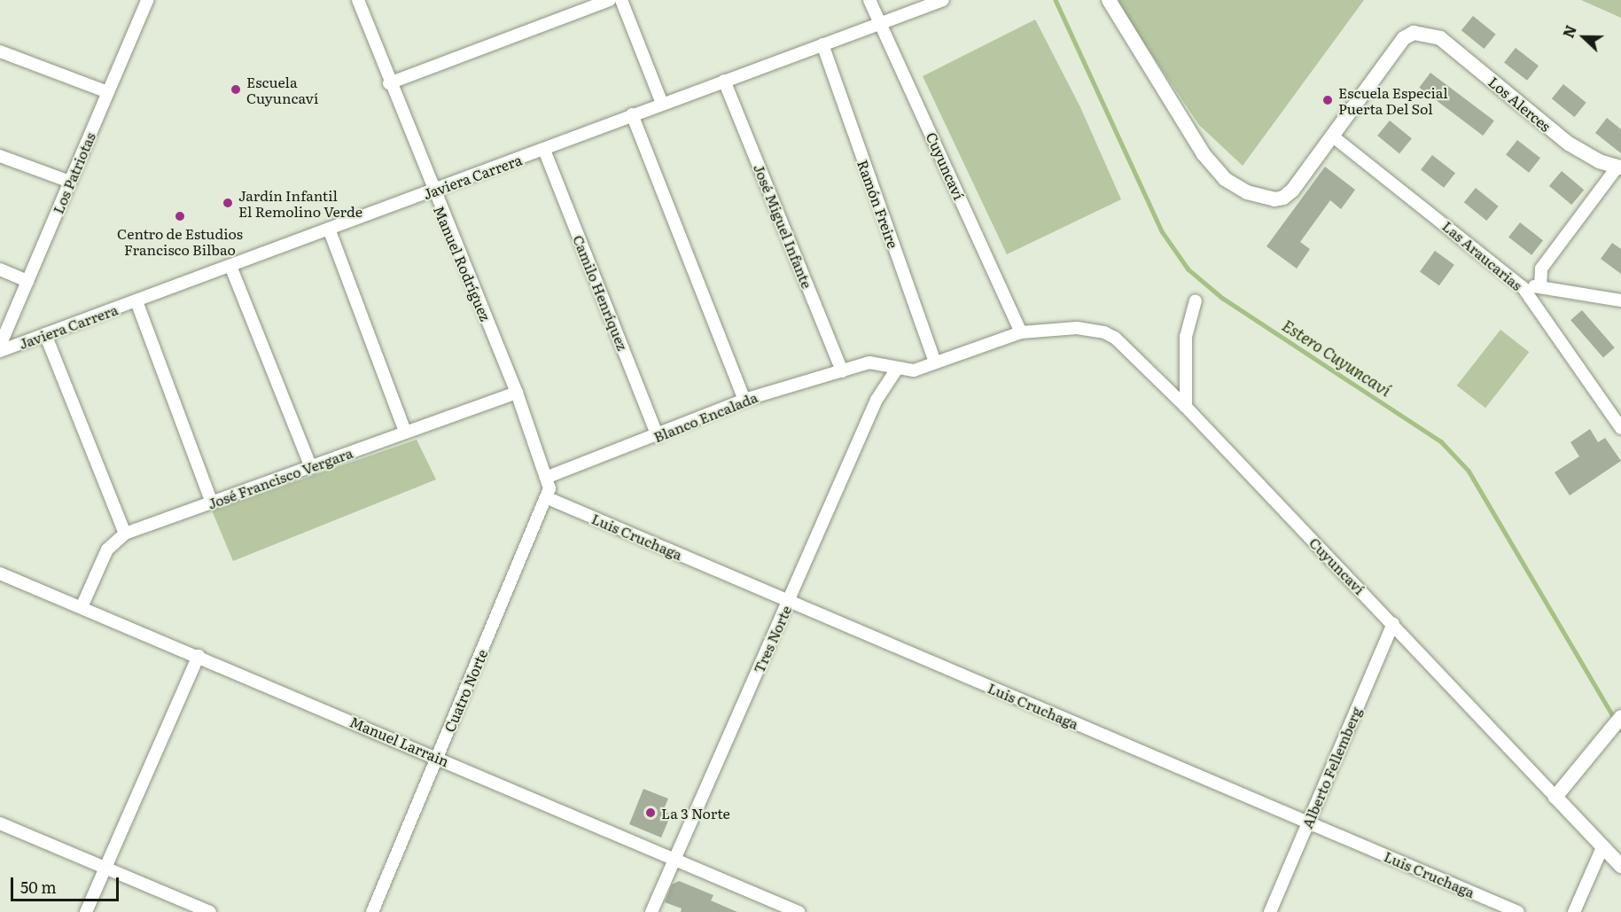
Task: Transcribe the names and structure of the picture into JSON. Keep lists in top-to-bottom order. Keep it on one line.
{"streets":{"street":["Los Alerces","Cuyuncaví","Los Patriotas","Javiera Carrera","Ramón Freire","José Miguel Infante","Las Araucarias","Manuel Rodríguez","Camilo Henríquez","Blanco Encalada","José Francisco Vergara","Luis Cruchaga","Tres Norte","Cuatro Norte","Manuel Larrain","Alberto Fellemberg"]},"crossings":[["Los Alerces","Las Araucarias"],["Cuyuncaví","Javiera Carrera"],["Cuyuncaví","Ramón Freire"],["Cuyuncaví","Blanco Encalada"],["Cuyuncaví","Tres Norte"],["Cuyuncaví","Alberto Fellemberg"],["Javiera Carrera","Ramón Freire"],["Javiera Carrera","José Miguel Infante"],["Javiera Carrera","Manuel Rodríguez"],["Javiera Carrera","Camilo Henríquez"],["José Miguel Infante","Blanco Encalada"],["Manuel Rodríguez","Blanco Encalada"],["Manuel Rodríguez","José Francisco Vergara"],["Manuel Rodríguez","Luis Cruchaga"],["Manuel Rodríguez","Cuatro Norte"],["Camilo Henríquez","Blanco Encalada"],["Blanco Encalada","Tres Norte"],["José Francisco Vergara","Manuel Larrain"],["Luis Cruchaga","Tres Norte"],["Luis Cruchaga","Cuatro Norte"],["Luis Cruchaga","Alberto Fellemberg"],["Tres Norte","Manuel Larrain"],["Cuatro Norte","Manuel Larrain"]],"water":["Estero Cuyuncaví"],"places":["Escuela Cuyuncaví","Escuela Especial Puerta Del Sol","Jardín Infantil El Remolino Verde","Centro de Estudios Francisco Bilbao","La 3 Norte"],"scale_bar":"50 m","north":"left"}
